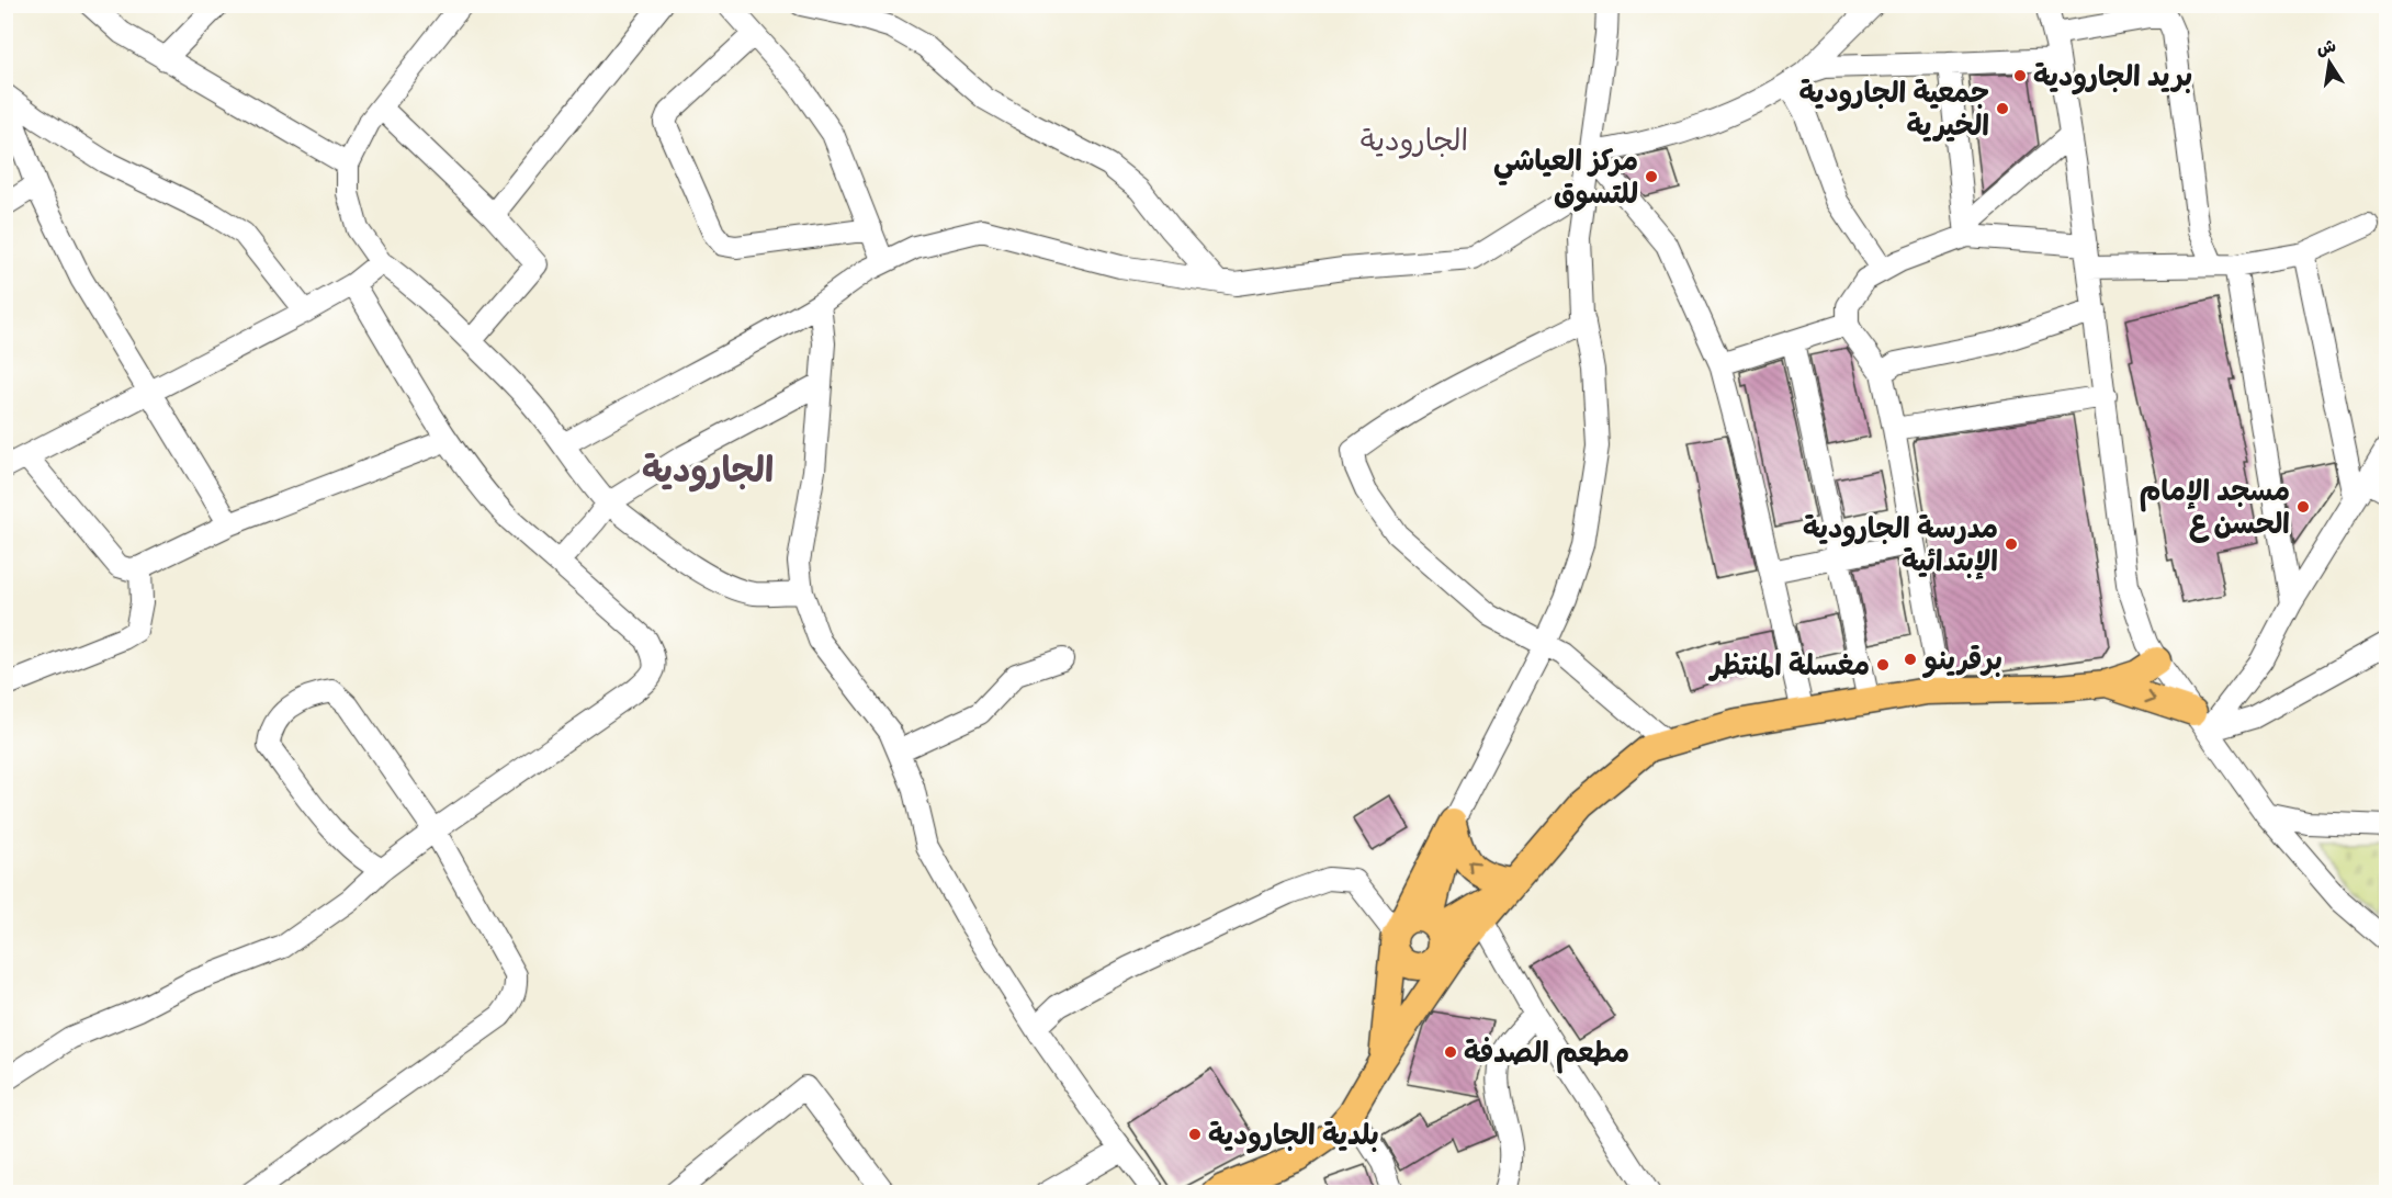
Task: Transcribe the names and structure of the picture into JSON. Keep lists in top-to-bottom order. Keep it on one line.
{"districts":["الجارودية","الجارودية"],"places":["بريد الجارودية","جمعية الجارودية الخيرية","مركز العياشي للتسوق","مسجد الإمام الحسن ع","مدرسة الجارودية الإبتدائية","برقرينو","مغسلة المنتظر","مطعم الصدفة","بلدية الجارودية"],"north":"top"}
